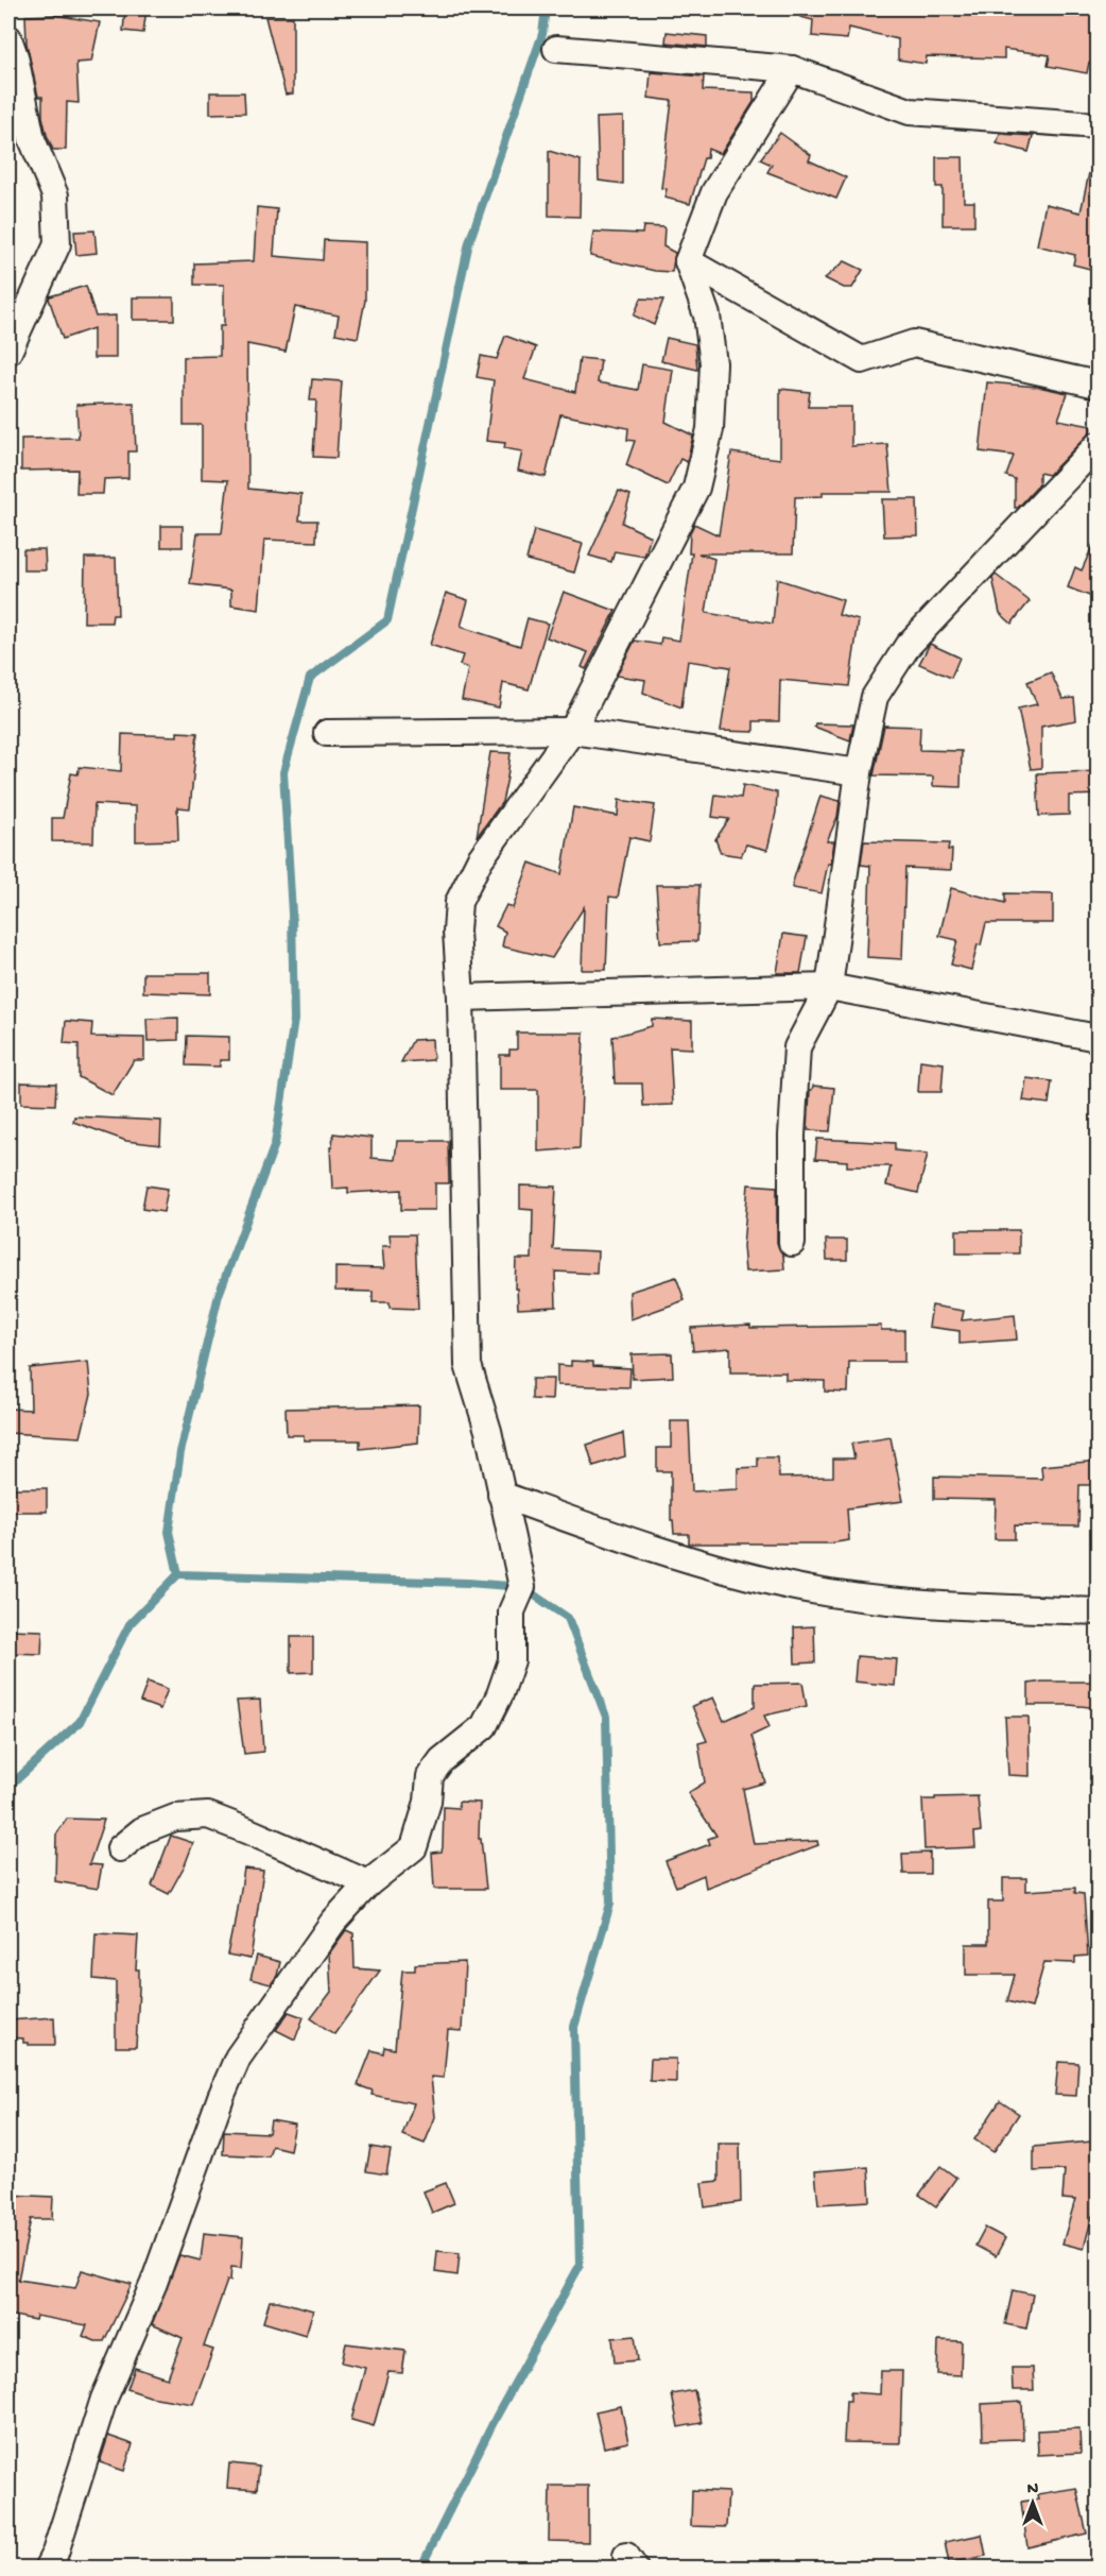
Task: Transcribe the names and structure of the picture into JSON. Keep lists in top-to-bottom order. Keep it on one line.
{"north":"top"}
